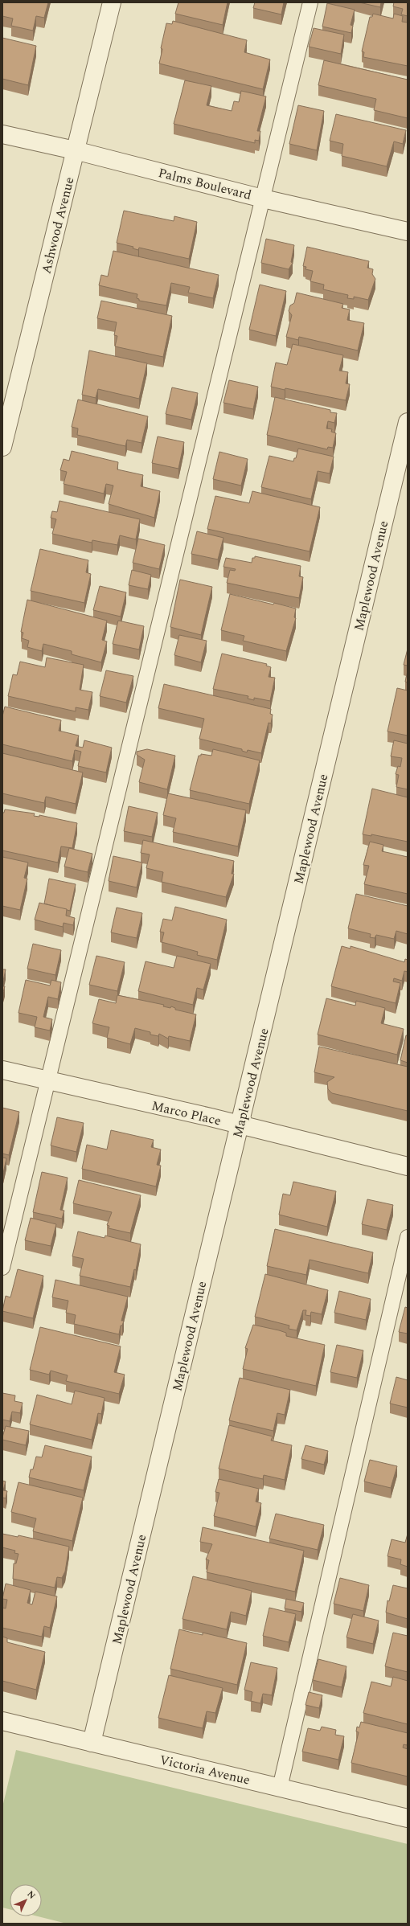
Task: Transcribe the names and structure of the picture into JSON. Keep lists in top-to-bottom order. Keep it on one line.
{"streets":{"street":["Palms Boulevard","Ashwood Avenue","Maplewood Avenue","Marco Place","Victoria Avenue"]},"crossings":[["Palms Boulevard","Ashwood Avenue"],["Maplewood Avenue","Marco Place"],["Maplewood Avenue","Victoria Avenue"]],"north":"top right"}
